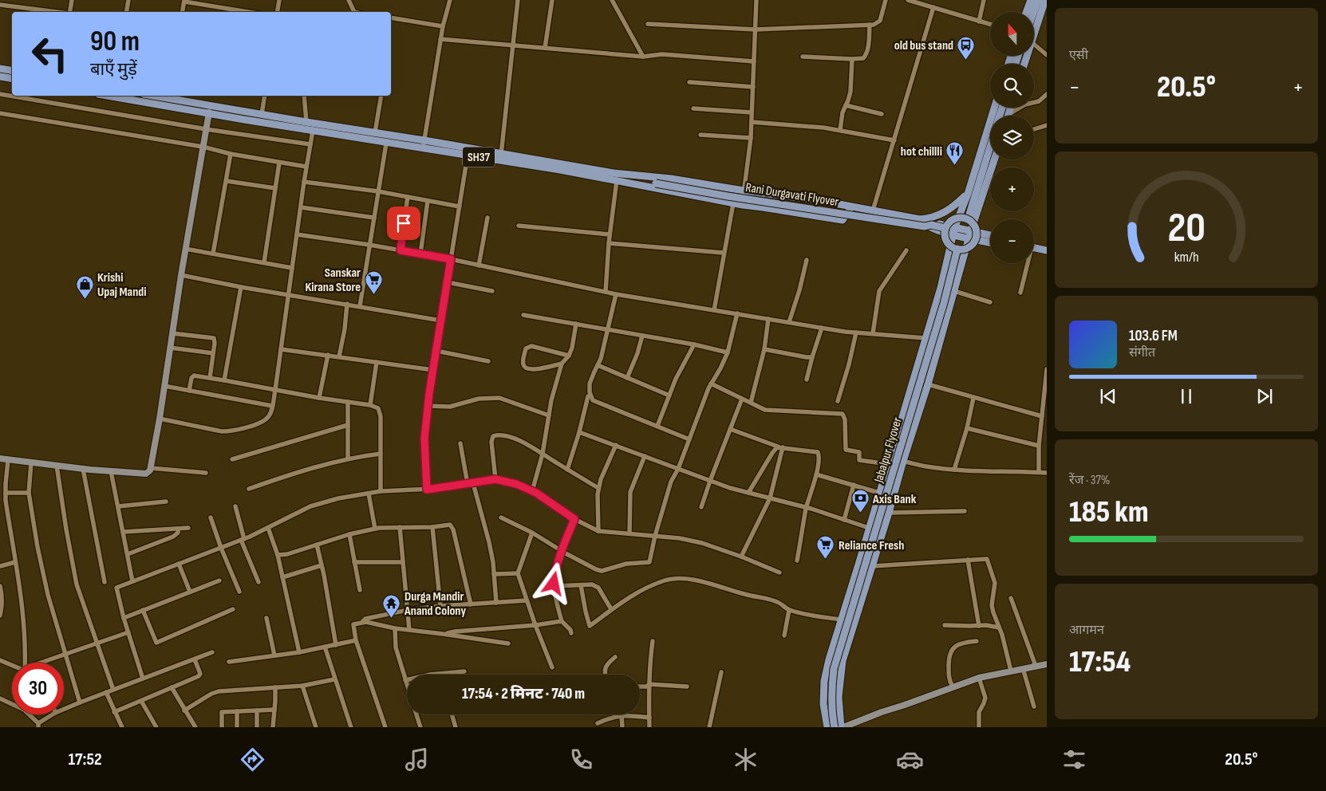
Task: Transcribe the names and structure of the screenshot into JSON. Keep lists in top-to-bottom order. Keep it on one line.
{"streets":{"main road":["SH37","Rani Durgavati Flyover","Jabalpur Flyover"]},"crossings":[["SH37","Rani Durgavati Flyover"],["Rani Durgavati Flyover","Jabalpur Flyover"]],"places":{"bus stop":["old bus stand"],"restaurant":["hot chillli"],"supermarket":["Sanskar Kirana Store","Reliance Fresh"],"shop":["Krishi Upaj Mandi"],"bank":["Axis Bank"],"temple":["Durga Mandir Anand Colony"]},"north":"top","page":{"tile":["एसी",["रेंज · 37%","185 km"],["आगमन","17:54"]],"map_buttons":["+","−"],"turn":["90 m","बाएँ मुड़ें"],"heat":["−","20.5°","+"],"song":["103.6 FM","संगीत"],"limit":"30","trip":"17:54 · 2 मिनट · 740 m","tabs":["17:52","20.5°"],"gauge":["20","km/h"]}}
